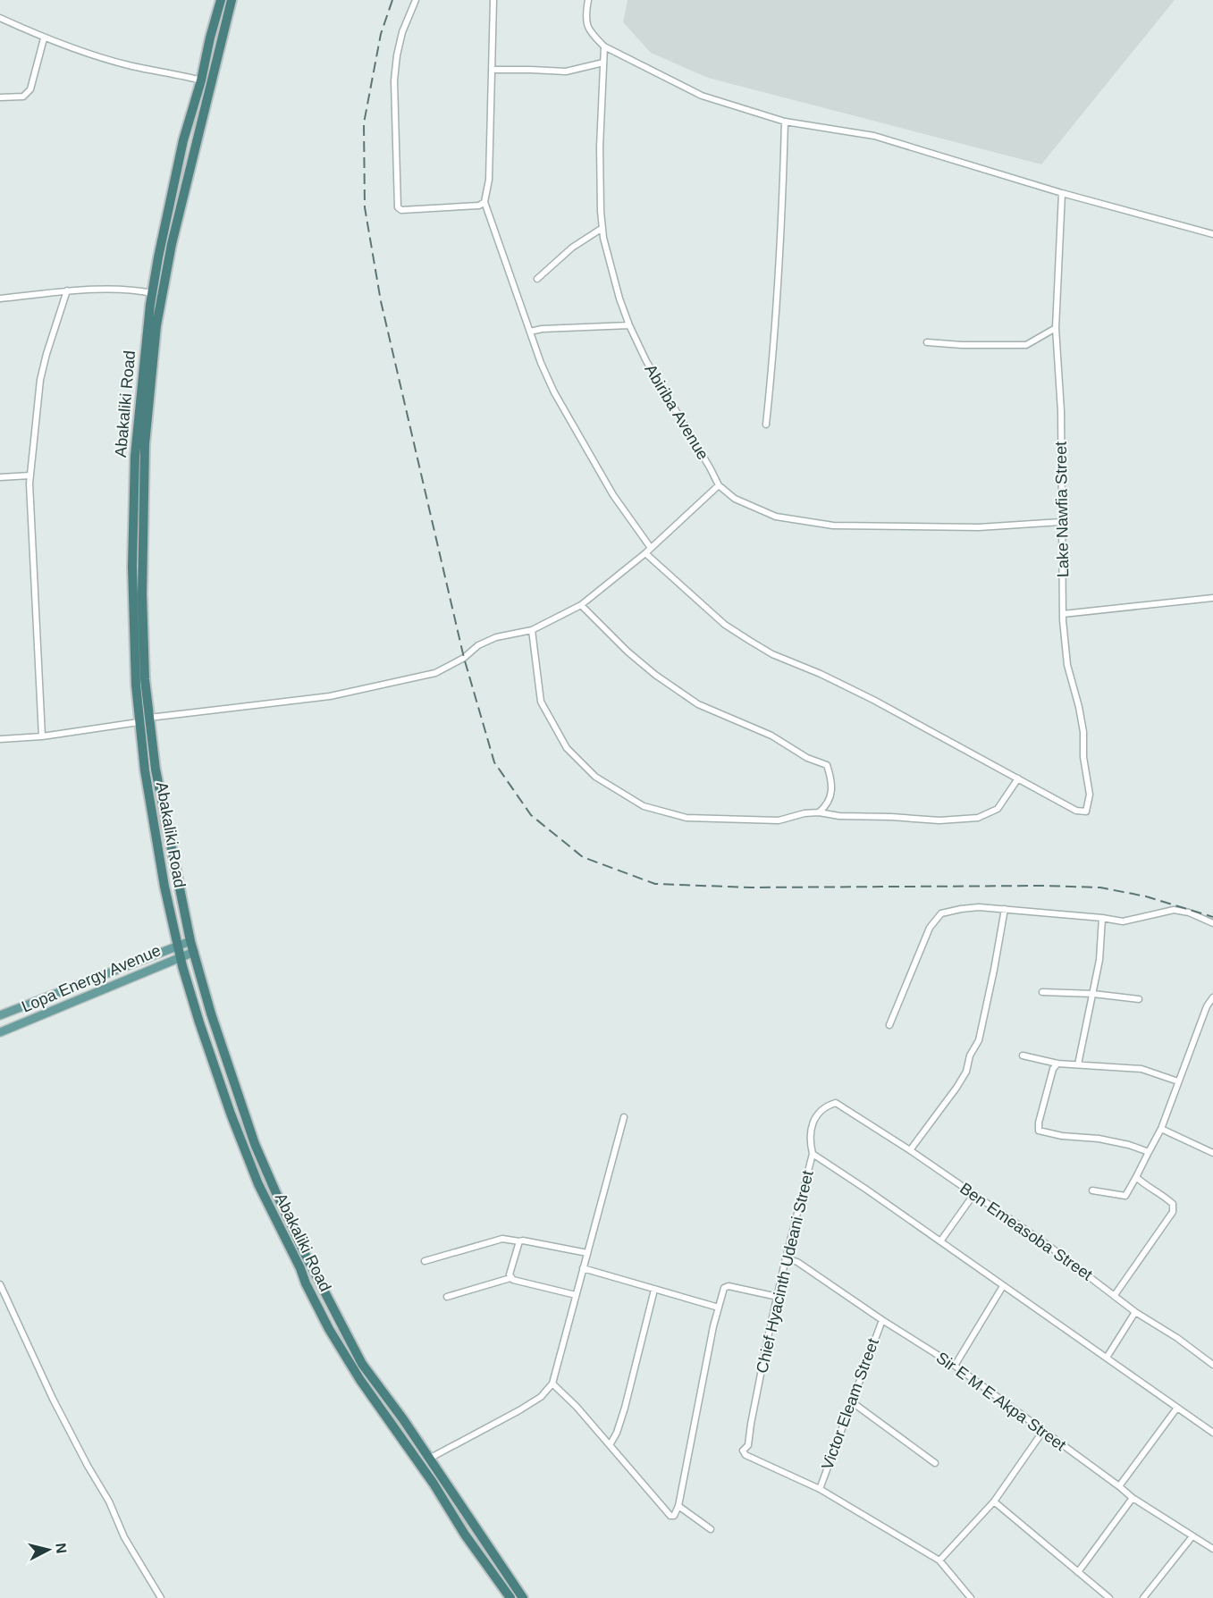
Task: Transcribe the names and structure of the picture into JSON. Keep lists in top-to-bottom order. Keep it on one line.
{"streets":{"highway":["Abakaliki Road"],"main road":["Lopa Energy Avenue"],"street":["Abiriba Avenue","Lake Nawfia Street","Ben Emeasoba Street","Chief Hyacinth Udeani Street","Sir E M E Akpa Street","Victor Eleam Street"]},"crossings":[["Abakaliki Road","Lopa Energy Avenue"],["Abiriba Avenue","Lake Nawfia Street"],["Ben Emeasoba Street","Chief Hyacinth Udeani Street"],["Chief Hyacinth Udeani Street","Sir E M E Akpa Street"],["Chief Hyacinth Udeani Street","Victor Eleam Street"],["Sir E M E Akpa Street","Victor Eleam Street"]],"north":"right"}
